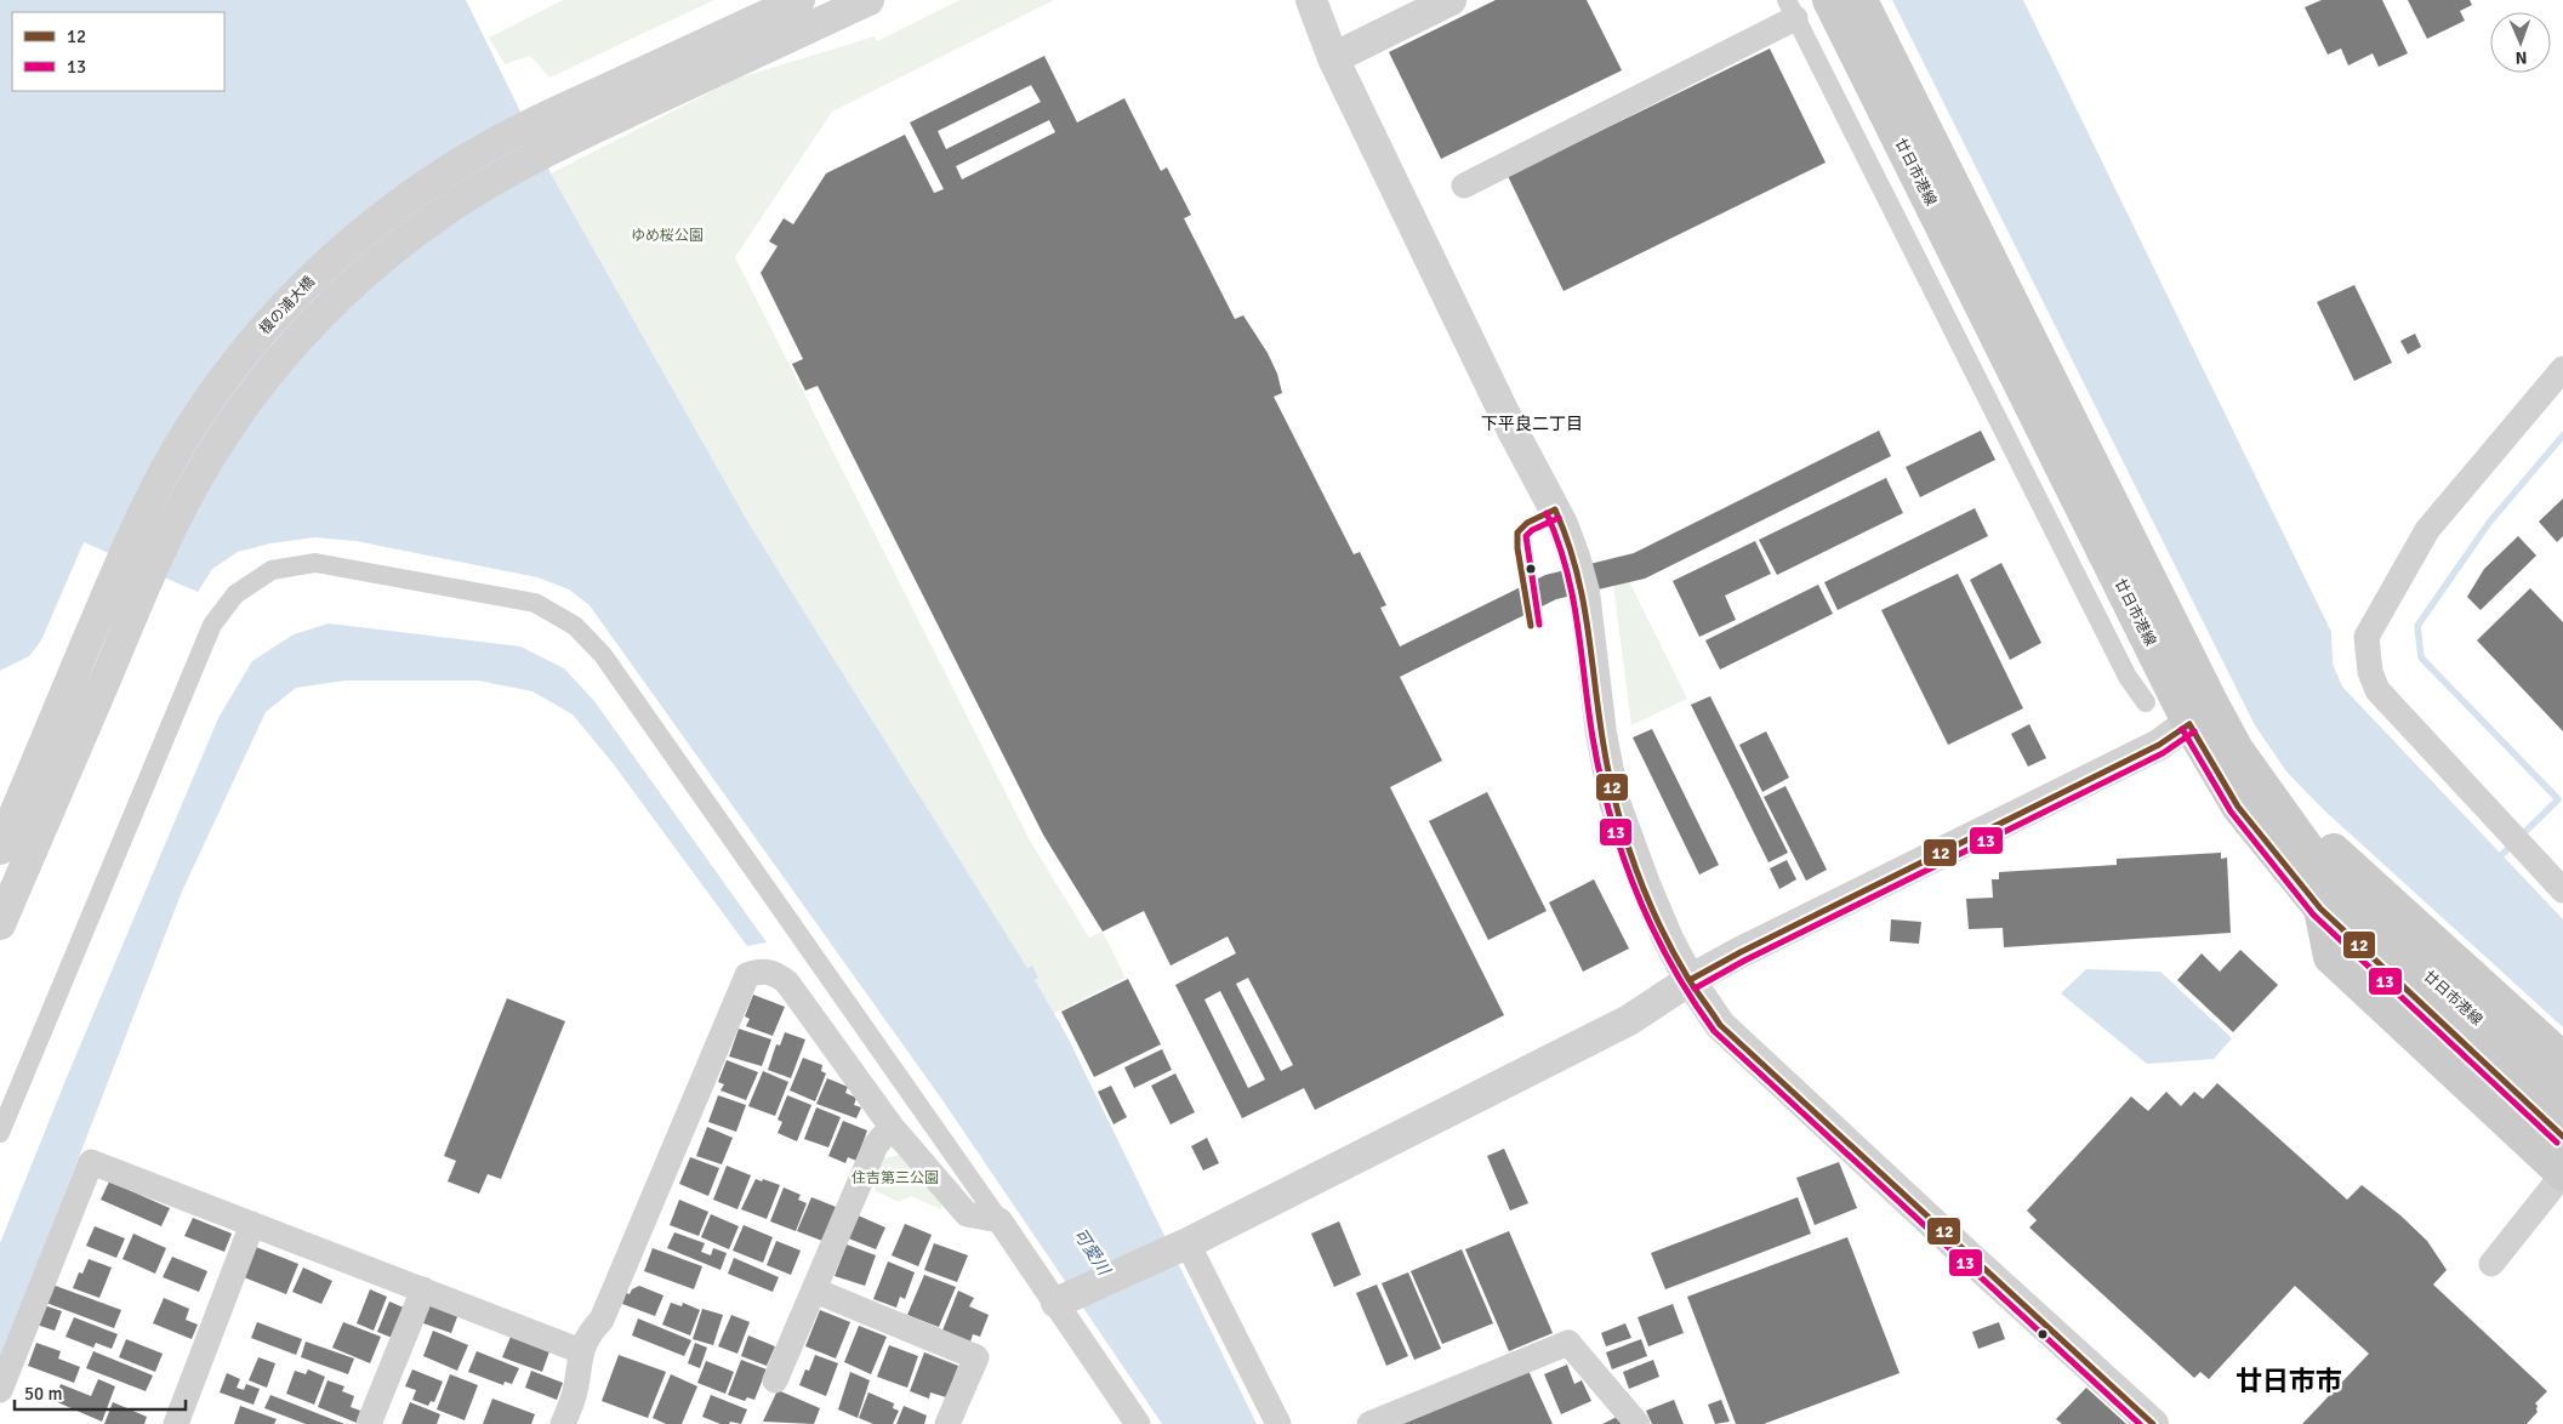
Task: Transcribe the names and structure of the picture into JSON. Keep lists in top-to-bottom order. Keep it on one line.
{"streets":{"main road":["廿日市港線"],"street":["榎の浦大橋"]},"districts":["下平良二丁目","廿日市市"],"water":["可愛川"],"parks":["ゆめ桜公園","住吉第三公園"],"lines":["transit line 12","transit line 13"],"legend":["12","13"],"scale_bar":"50 m","north":"bottom"}
